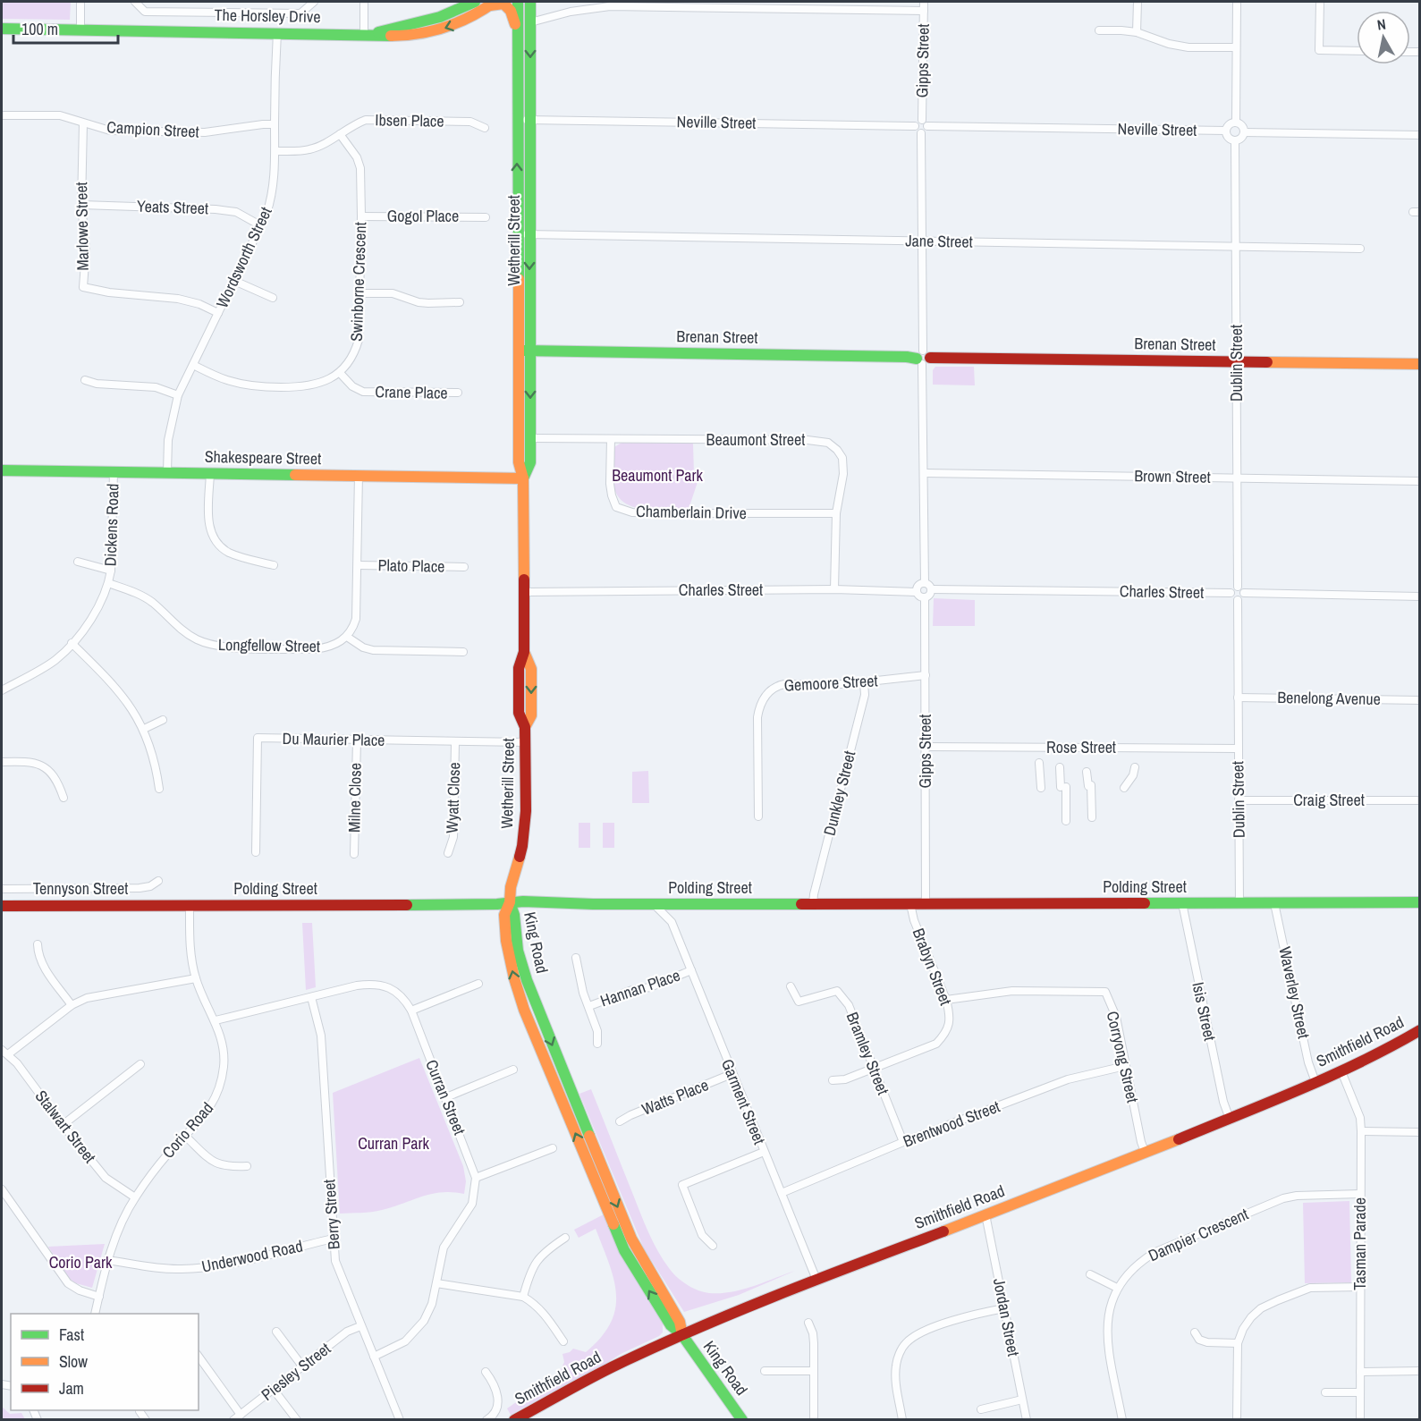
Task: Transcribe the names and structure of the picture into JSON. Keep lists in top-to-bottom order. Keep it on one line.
{"streets":{"main road":["The Horsley Drive","Wetherill Street","Brenan Street","Shakespeare Street","Polding Street","King Road","Smithfield Road"],"street":["Gipps Street","Ibsen Place","Neville Street","Campion Street","Yeats Street","Gogol Place","Marlowe Street","Jane Street","Wordsworth Street","Swinborne Crescent","Dublin Street","Crane Place","Beaumont Street","Brown Street","Chamberlain Drive","Dickens Road","Plato Place","Charles Street","Longfellow Street","Gemoore Street","Benelong Avenue","Du Maurier Place","Rose Street","Dunkley Street","Milne Close","Wyatt Close","Craig Street","Tennyson Street","Brabyn Street","Hannan Place","Waverley Street","Isis Street","Bramley Street","Corryong Street","Curran Street","Watts Place","Garment Street","Brentwood Street","Stalwart Street","Corio Road","Berry Street","Dampier Crescent","Tasman Parade","Underwood Road","Jordan Street","Piesley Street"]},"crossings":[["The Horsley Drive","Wordsworth Street"],["Gipps Street","Neville Street"],["Gipps Street","Charles Street"],["Gipps Street","Gemoore Street"],["Gipps Street","Rose Street"],["Gipps Street","Polding Street"],["Ibsen Place","Wordsworth Street"],["Ibsen Place","Swinborne Crescent"],["Neville Street","Wetherill Street"],["Neville Street","Dublin Street"],["Campion Street","Marlowe Street"],["Campion Street","Wordsworth Street"],["Yeats Street","Marlowe Street"],["Yeats Street","Wordsworth Street"],["Gogol Place","Swinborne Crescent"],["Marlowe Street","Wordsworth Street"],["Wetherill Street","Jane Street"],["Wetherill Street","Brenan Street"],["Wetherill Street","Beaumont Street"],["Wetherill Street","Shakespeare Street"],["Wetherill Street","Charles Street"],["Wetherill Street","Du Maurier Place"],["Wetherill Street","Polding Street"],["Wetherill Street","King Road"],["Jane Street","Dublin Street"],["Wordsworth Street","Swinborne Crescent"],["Wordsworth Street","Shakespeare Street"],["Swinborne Crescent","Crane Place"],["Brenan Street","Dublin Street"],["Dublin Street","Brown Street"],["Dublin Street","Charles Street"],["Dublin Street","Benelong Avenue"],["Dublin Street","Rose Street"],["Dublin Street","Craig Street"],["Dublin Street","Polding Street"],["Beaumont Street","Chamberlain Drive"],["Beaumont Street","Charles Street"],["Shakespeare Street","Dickens Road"],["Dickens Road","Longfellow Street"],["Gemoore Street","Dunkley Street"],["Du Maurier Place","Milne Close"],["Du Maurier Place","Wyatt Close"],["Dunkley Street","Polding Street"],["Polding Street","King Road"],["Polding Street","Brabyn Street"],["Polding Street","Waverley Street"],["Polding Street","Isis Street"],["Polding Street","Garment Street"],["Polding Street","Corio Road"],["King Road","Smithfield Road"],["Brabyn Street","Bramley Street"],["Brabyn Street","Corryong Street"],["Hannan Place","Garment Street"],["Waverley Street","Smithfield Road"],["Isis Street","Smithfield Road"],["Smithfield Road","Corryong Street"],["Smithfield Road","Garment Street"],["Smithfield Road","Tasman Parade"],["Smithfield Road","Jordan Street"],["Bramley Street","Brentwood Street"],["Corryong Street","Brentwood Street"],["Curran Street","Corio Road"],["Curran Street","Berry Street"],["Watts Place","Garment Street"],["Garment Street","Brentwood Street"],["Stalwart Street","Corio Road"],["Corio Road","Underwood Road"],["Berry Street","Underwood Road"],["Berry Street","Piesley Street"],["Dampier Crescent","Tasman Parade"]],"parks":["Beaumont Park","Curran Park","Corio Park"],"legend":["Fast","Slow","Jam"],"scale_bar":"100 m","north":"top"}
